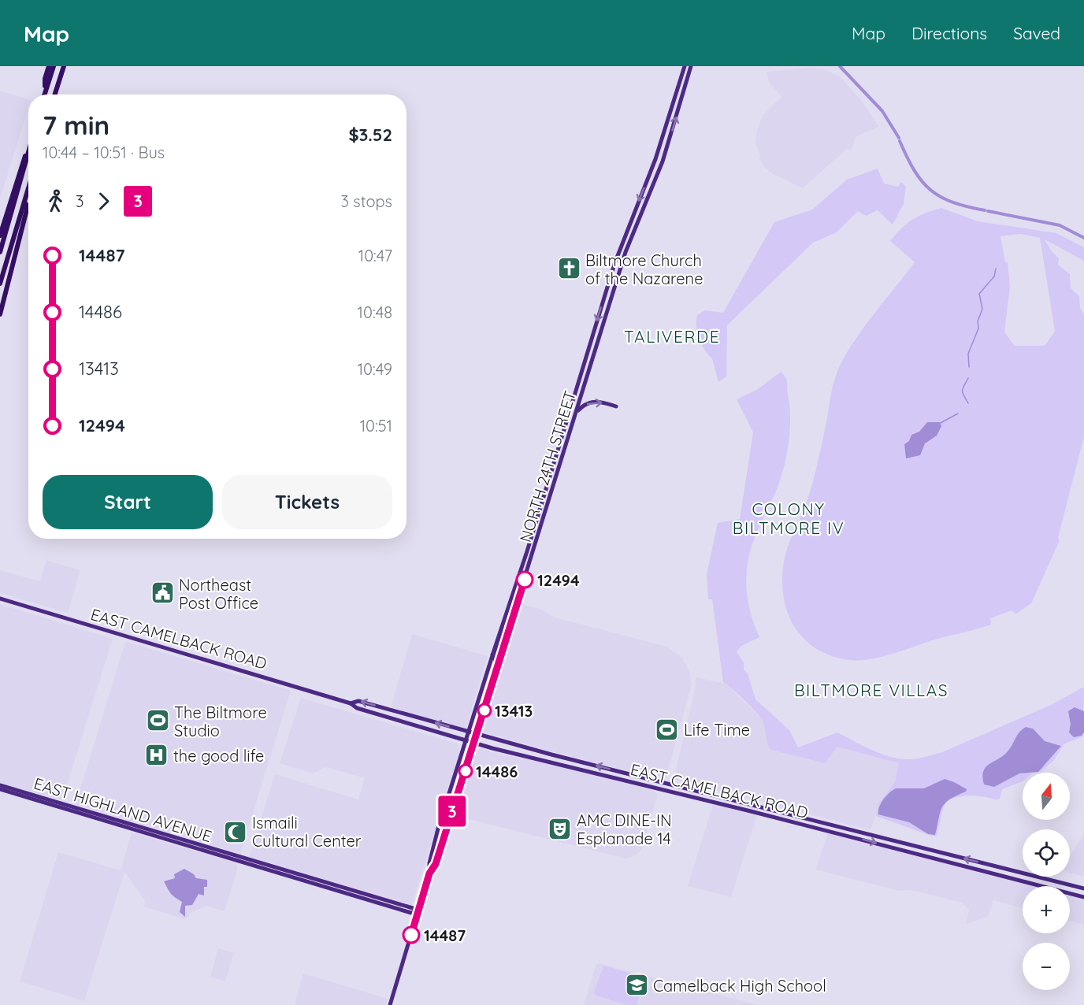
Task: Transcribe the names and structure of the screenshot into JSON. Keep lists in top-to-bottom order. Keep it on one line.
{"streets":{"main road":["NORTH 24TH STREET","EAST CAMELBACK ROAD","EAST HIGHLAND AVENUE"]},"crossings":[["NORTH 24TH STREET","EAST CAMELBACK ROAD"],["NORTH 24TH STREET","EAST HIGHLAND AVENUE"]],"districts":["TALIVERDE","COLONY BILTMORE IV","BILTMORE VILLAS"],"places":{"church":["Biltmore Church of the Nazarene"],"other":["12494","13413","14486","14487"],"public building":["Northeast Post Office"],"sports":["The Biltmore Studio","Life Time"],"hospital":["the good life"],"theatre":["AMC DINE-IN Esplanade 14"],"mosque":["Ismaili Cultural Center"],"school or university":["Camelback High School"]},"lines":["bus line 3"],"north":"top","page":{"header":"Map","nav":["Map","Directions","Saved"],"on_map":"3","heading":["7 min","10:44 – 10:51 · Bus","$3.52"],"legs":["3","3","3 stops"],"list":[{"name":"14487","value":"10:47"},{"name":"14486","value":"10:48"},{"name":"13413","value":"10:49"},{"name":"12494","value":"10:51"}],"buttons":["Start","Tickets"],"map_buttons":["+","−"]}}
